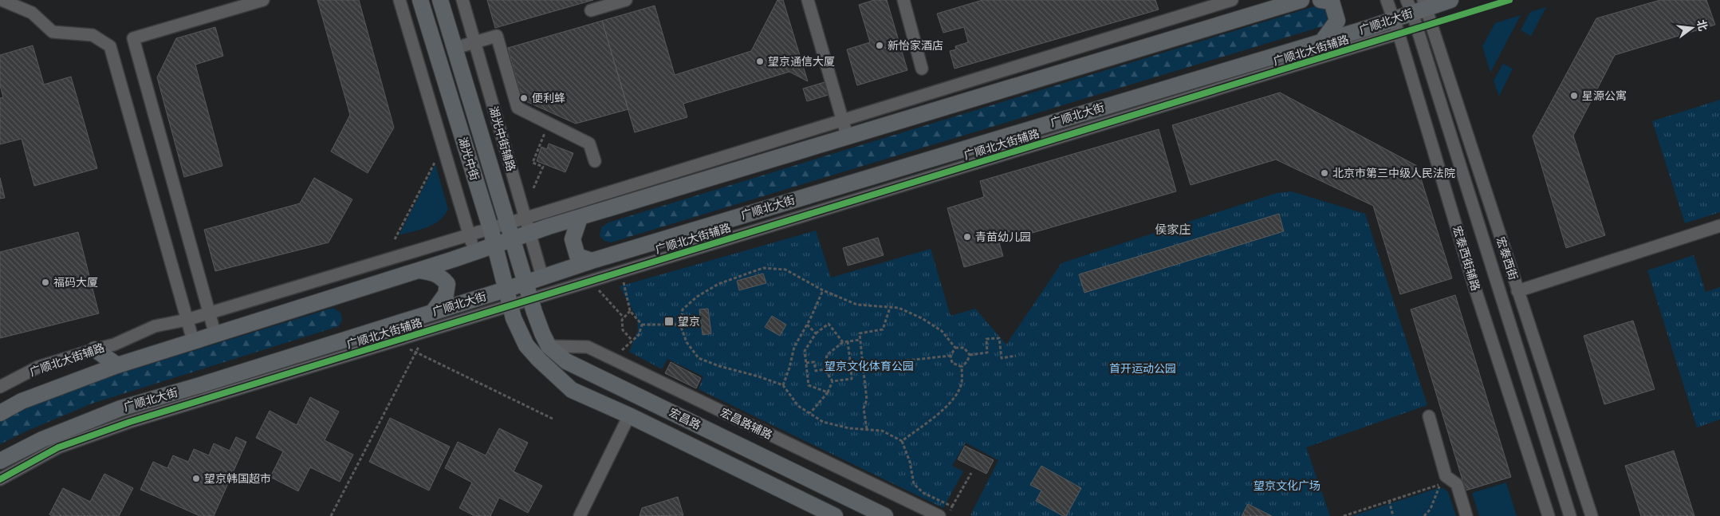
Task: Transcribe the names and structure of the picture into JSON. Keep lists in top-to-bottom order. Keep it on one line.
{"streets":{"main road":["广顺北大街","湖光中街","宏昌路"],"street":["广顺北大街辅路","湖光中街辅路","宏泰西街辅路","宏泰西街","宏昌路辅路"]},"crossings":[["广顺北大街","广顺北大街辅路"],["广顺北大街","湖光中街辅路"],["广顺北大街","湖光中街"],["广顺北大街","宏泰西街辅路"],["广顺北大街","宏泰西街"],["广顺北大街","宏昌路"],["广顺北大街辅路","湖光中街辅路"],["广顺北大街辅路","湖光中街"],["广顺北大街辅路","宏泰西街辅路"],["广顺北大街辅路","宏昌路"],["湖光中街","宏昌路"],["宏昌路","宏昌路辅路"]],"districts":["侯家庄"],"parks":["望京文化体育公园","首开运动公园","望京文化广场"],"places":{"other":["新怡家酒店","望京通信大厦","星源公寓","便利蜂","北京市第三中级人民法院","青苗幼儿园","福码大厦","望京韩国超市"],"transit":["望京"]},"north":"right"}
